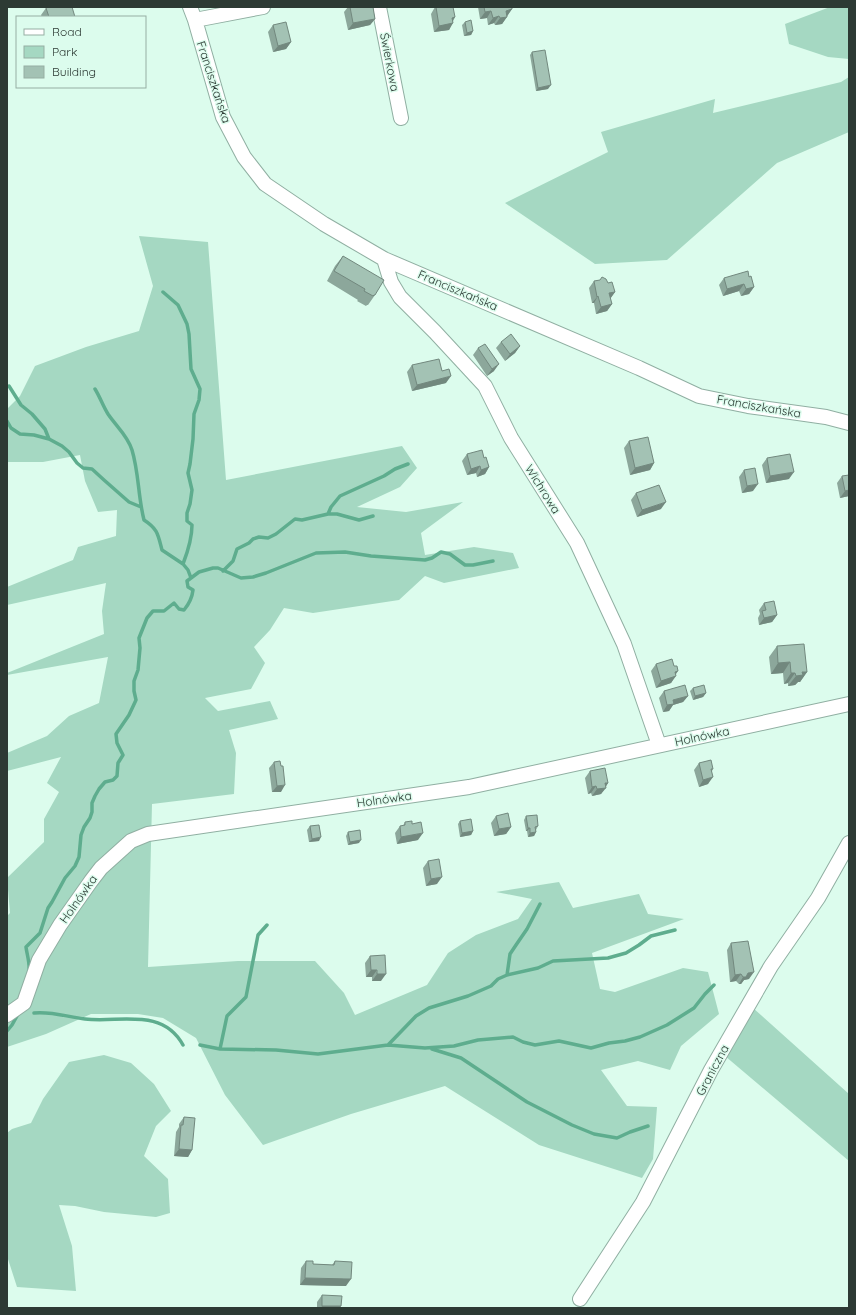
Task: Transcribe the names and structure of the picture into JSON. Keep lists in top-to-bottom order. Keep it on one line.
{"streets":{"street":["Świerkowa","Franciszkańska","Wichrowa","Holnówka","Graniczna"]},"crossings":[["Franciszkańska","Wichrowa"],["Wichrowa","Holnówka"]],"legend":["Road","Park","Building"]}
